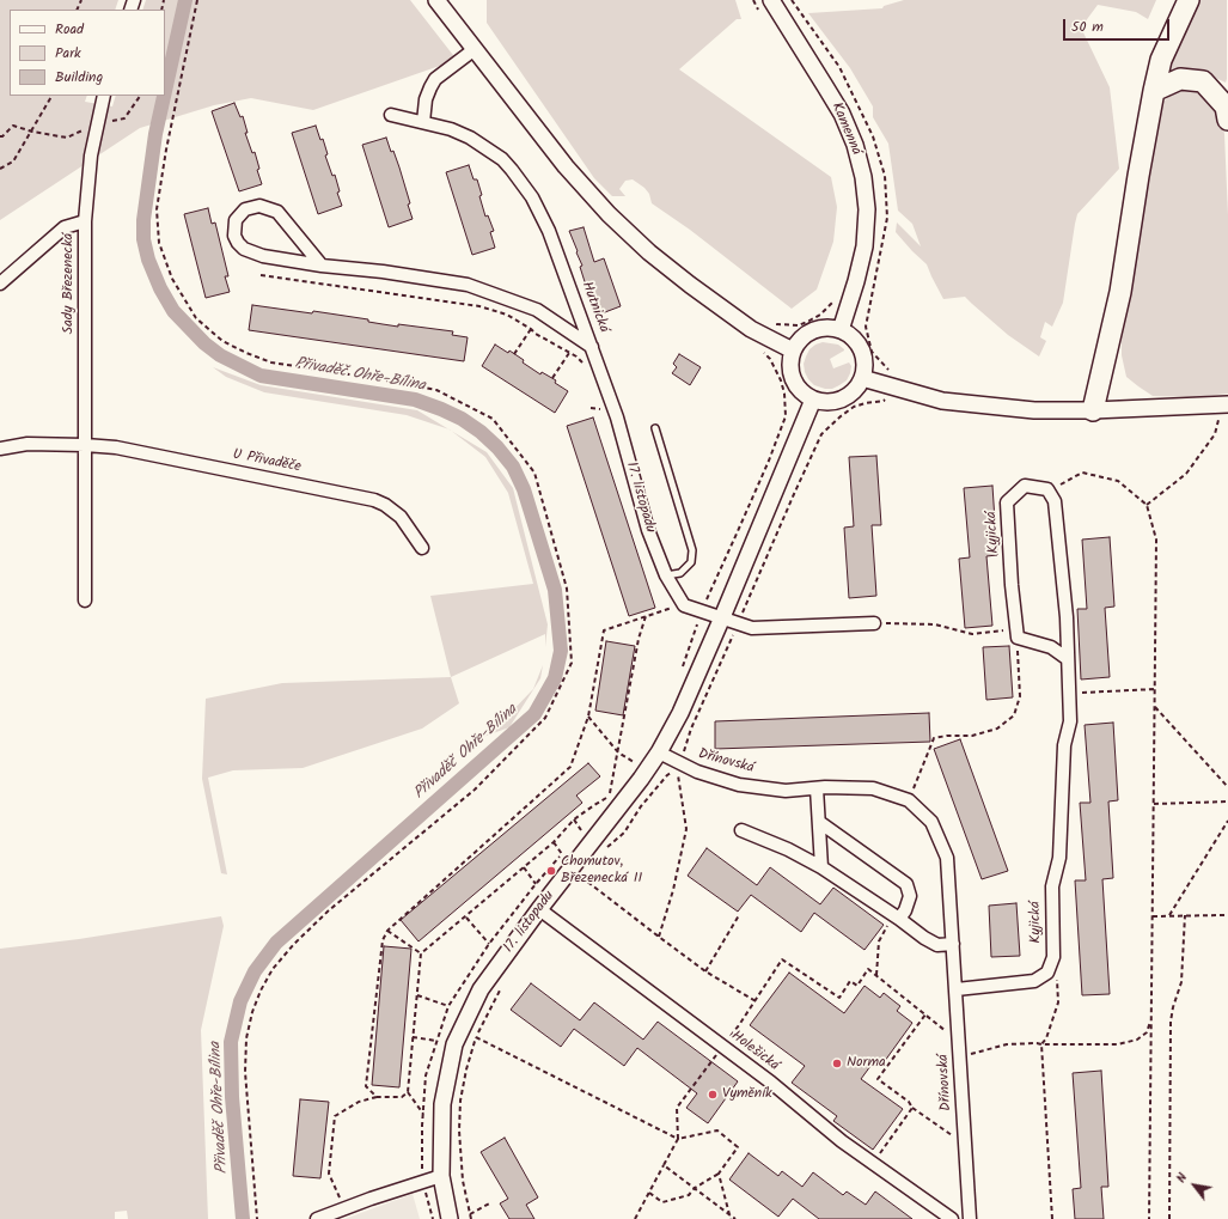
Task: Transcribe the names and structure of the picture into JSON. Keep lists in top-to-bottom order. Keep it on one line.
{"streets":{"street":["Kamenná","Sady Březenecká","Hutnická","U Přivaděče","17. listopadu","Kyjická","Dřínovská","Holešická"]},"crossings":[["Kamenná","17. listopadu"],["Sady Březenecká","U Přivaděče"],["Hutnická","17. listopadu"],["17. listopadu","Dřínovská"],["17. listopadu","Holešická"],["Kyjická","Dřínovská"]],"water":["Přivaděč Ohře-Bílina"],"places":["Chomutov, Březenecká II","Norma","Vyměník"],"legend":["Road","Park","Building"],"scale_bar":"50 m","north":"top left"}
